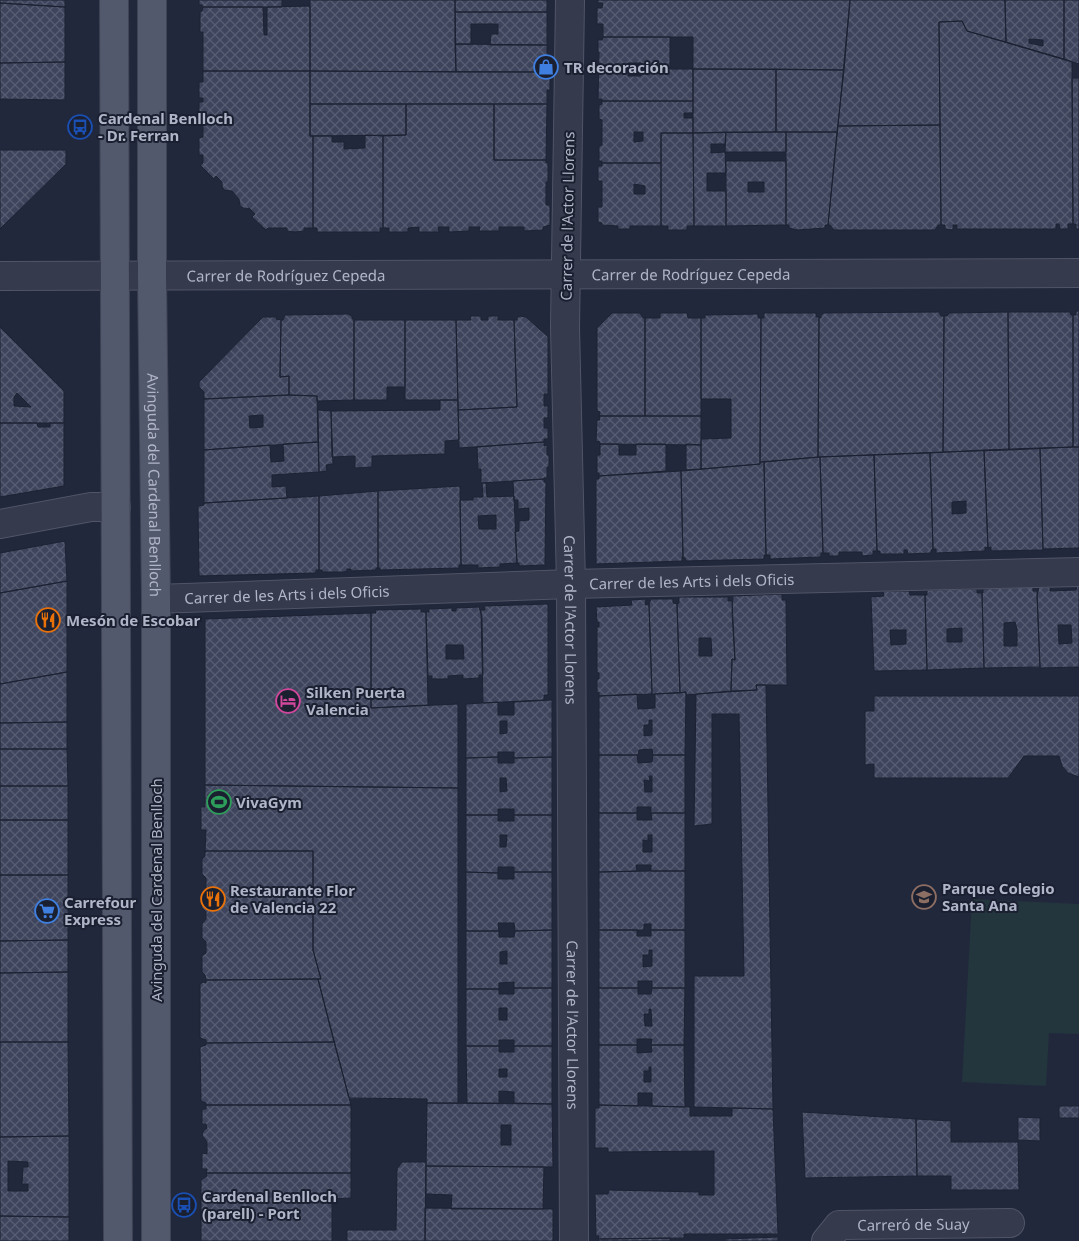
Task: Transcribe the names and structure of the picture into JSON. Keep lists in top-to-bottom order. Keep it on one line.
{"streets":{"main road":["Avinguda del Cardenal Benlloch"],"street":["Carrer de l'Actor Llorens","Carrer de Rodríguez Cepeda","Carrer de les Arts i dels Oficis","Carreró de Suay"]},"crossings":[["Carrer de l'Actor Llorens","Carrer de Rodríguez Cepeda"],["Carrer de l'Actor Llorens","Carrer de les Arts i dels Oficis"],["Carrer de Rodríguez Cepeda","Avinguda del Cardenal Benlloch"],["Avinguda del Cardenal Benlloch","Carrer de les Arts i dels Oficis"]],"places":{"shop":["TR decoración"],"bus stop":["Cardenal Benlloch - Dr. Ferran","Cardenal Benlloch (parell) - Port"],"restaurant":["Mesón de Escobar","Restaurante Flor de Valencia 22"],"hotel":["Silken Puerta Valencia"],"sports":["VivaGym"],"school or university":["Parque Colegio Santa Ana"],"supermarket":["Carrefour Express"]}}
